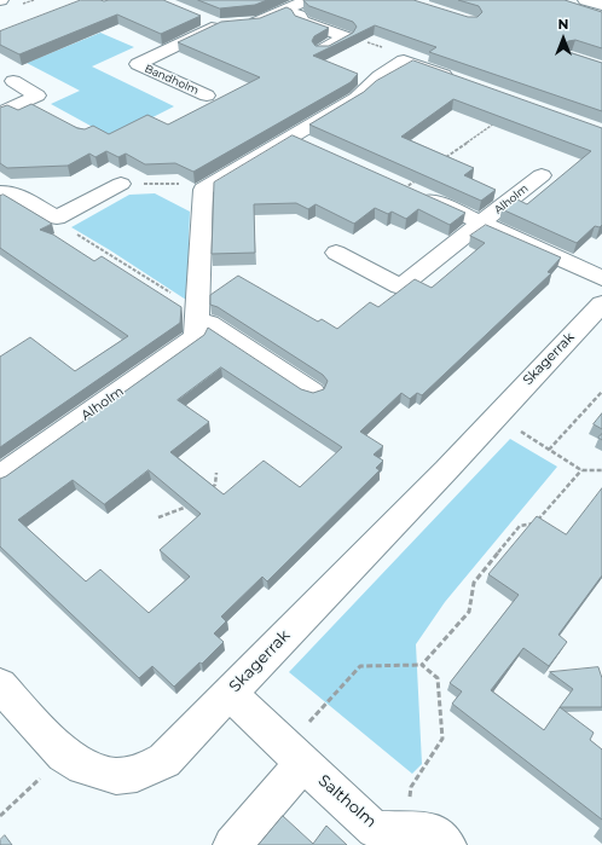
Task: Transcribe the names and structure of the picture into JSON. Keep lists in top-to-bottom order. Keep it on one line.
{"streets":{"street":["Bandholm","Alholm","Skagerrak","Saltholm"]},"crossings":[["Skagerrak","Saltholm"]],"north":"top"}
